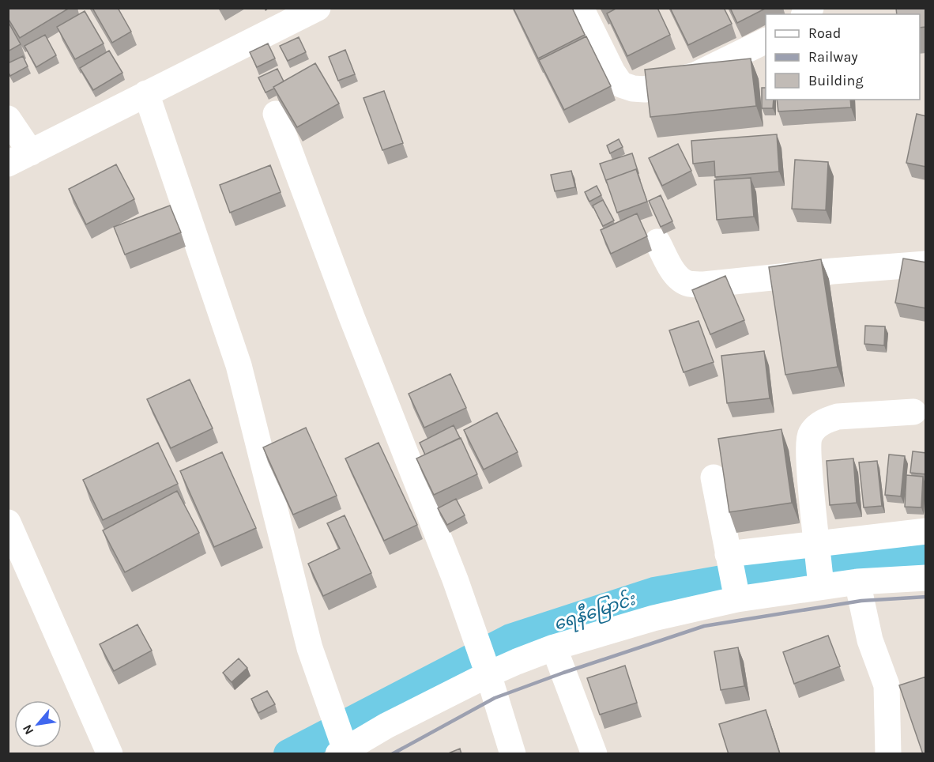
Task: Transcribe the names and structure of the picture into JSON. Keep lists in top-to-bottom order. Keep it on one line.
{"water":["ရေနီမြောင်း"],"legend":["Road","Railway","Building"],"north":"bottom left"}
